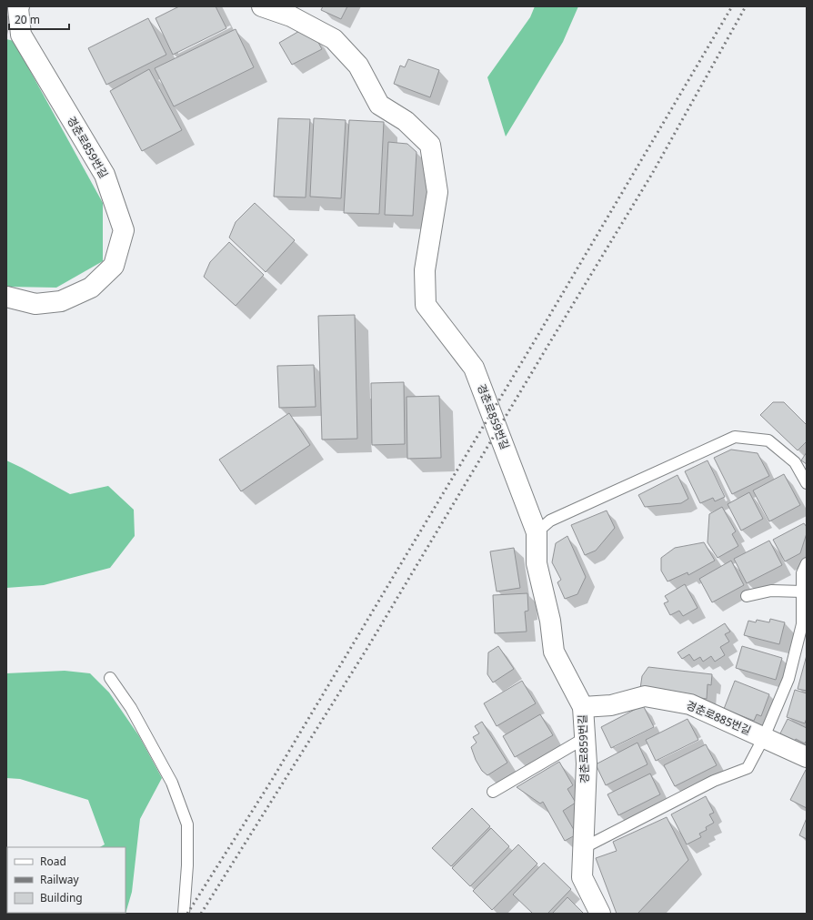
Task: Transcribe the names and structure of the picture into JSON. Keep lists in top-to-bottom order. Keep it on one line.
{"streets":{"street":["경춘로859번길","경춘로885번길"]},"crossings":[["경춘로859번길","경춘로885번길"]],"legend":["Road","Railway","Building"],"scale_bar":"20 m"}
